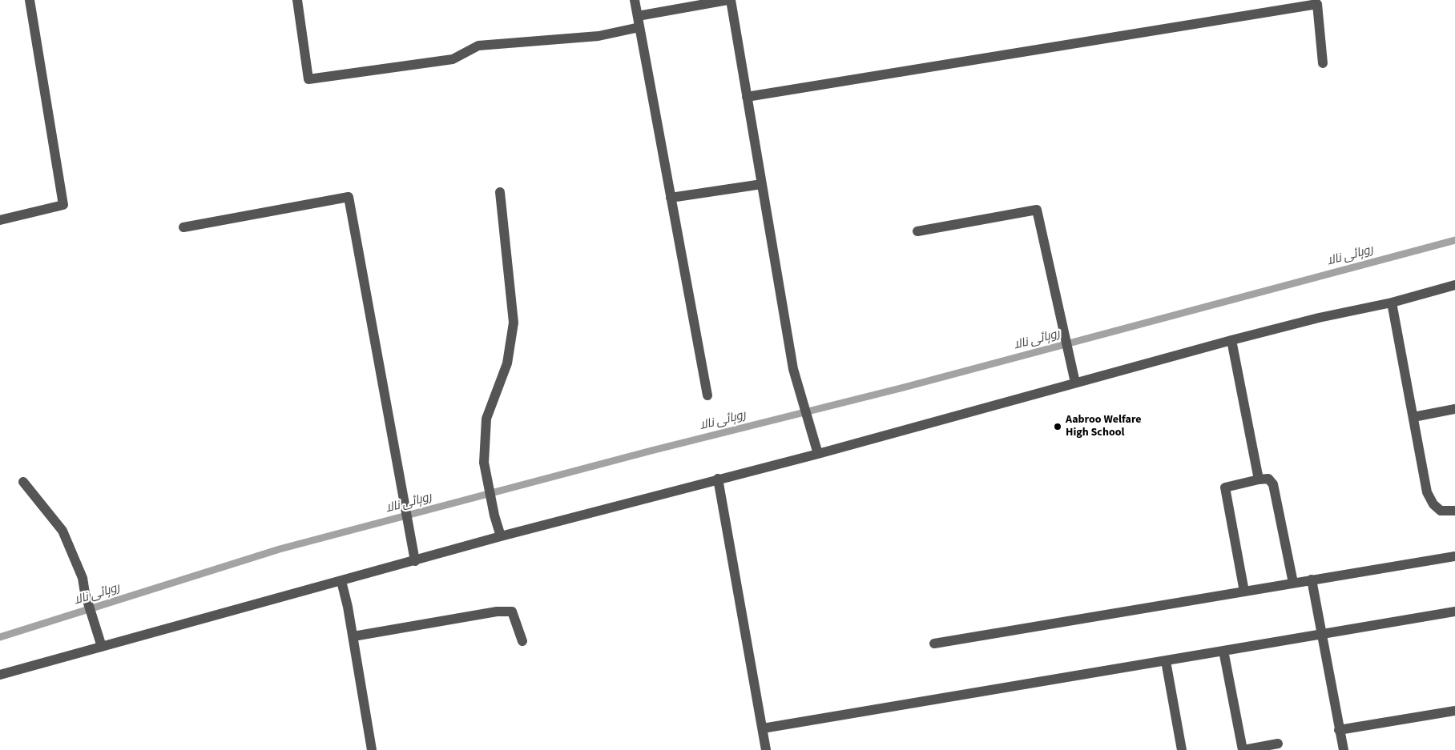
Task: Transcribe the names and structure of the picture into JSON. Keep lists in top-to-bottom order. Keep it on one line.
{"water":["روہائی نالا"],"places":["Aabroo Welfare High School"]}
